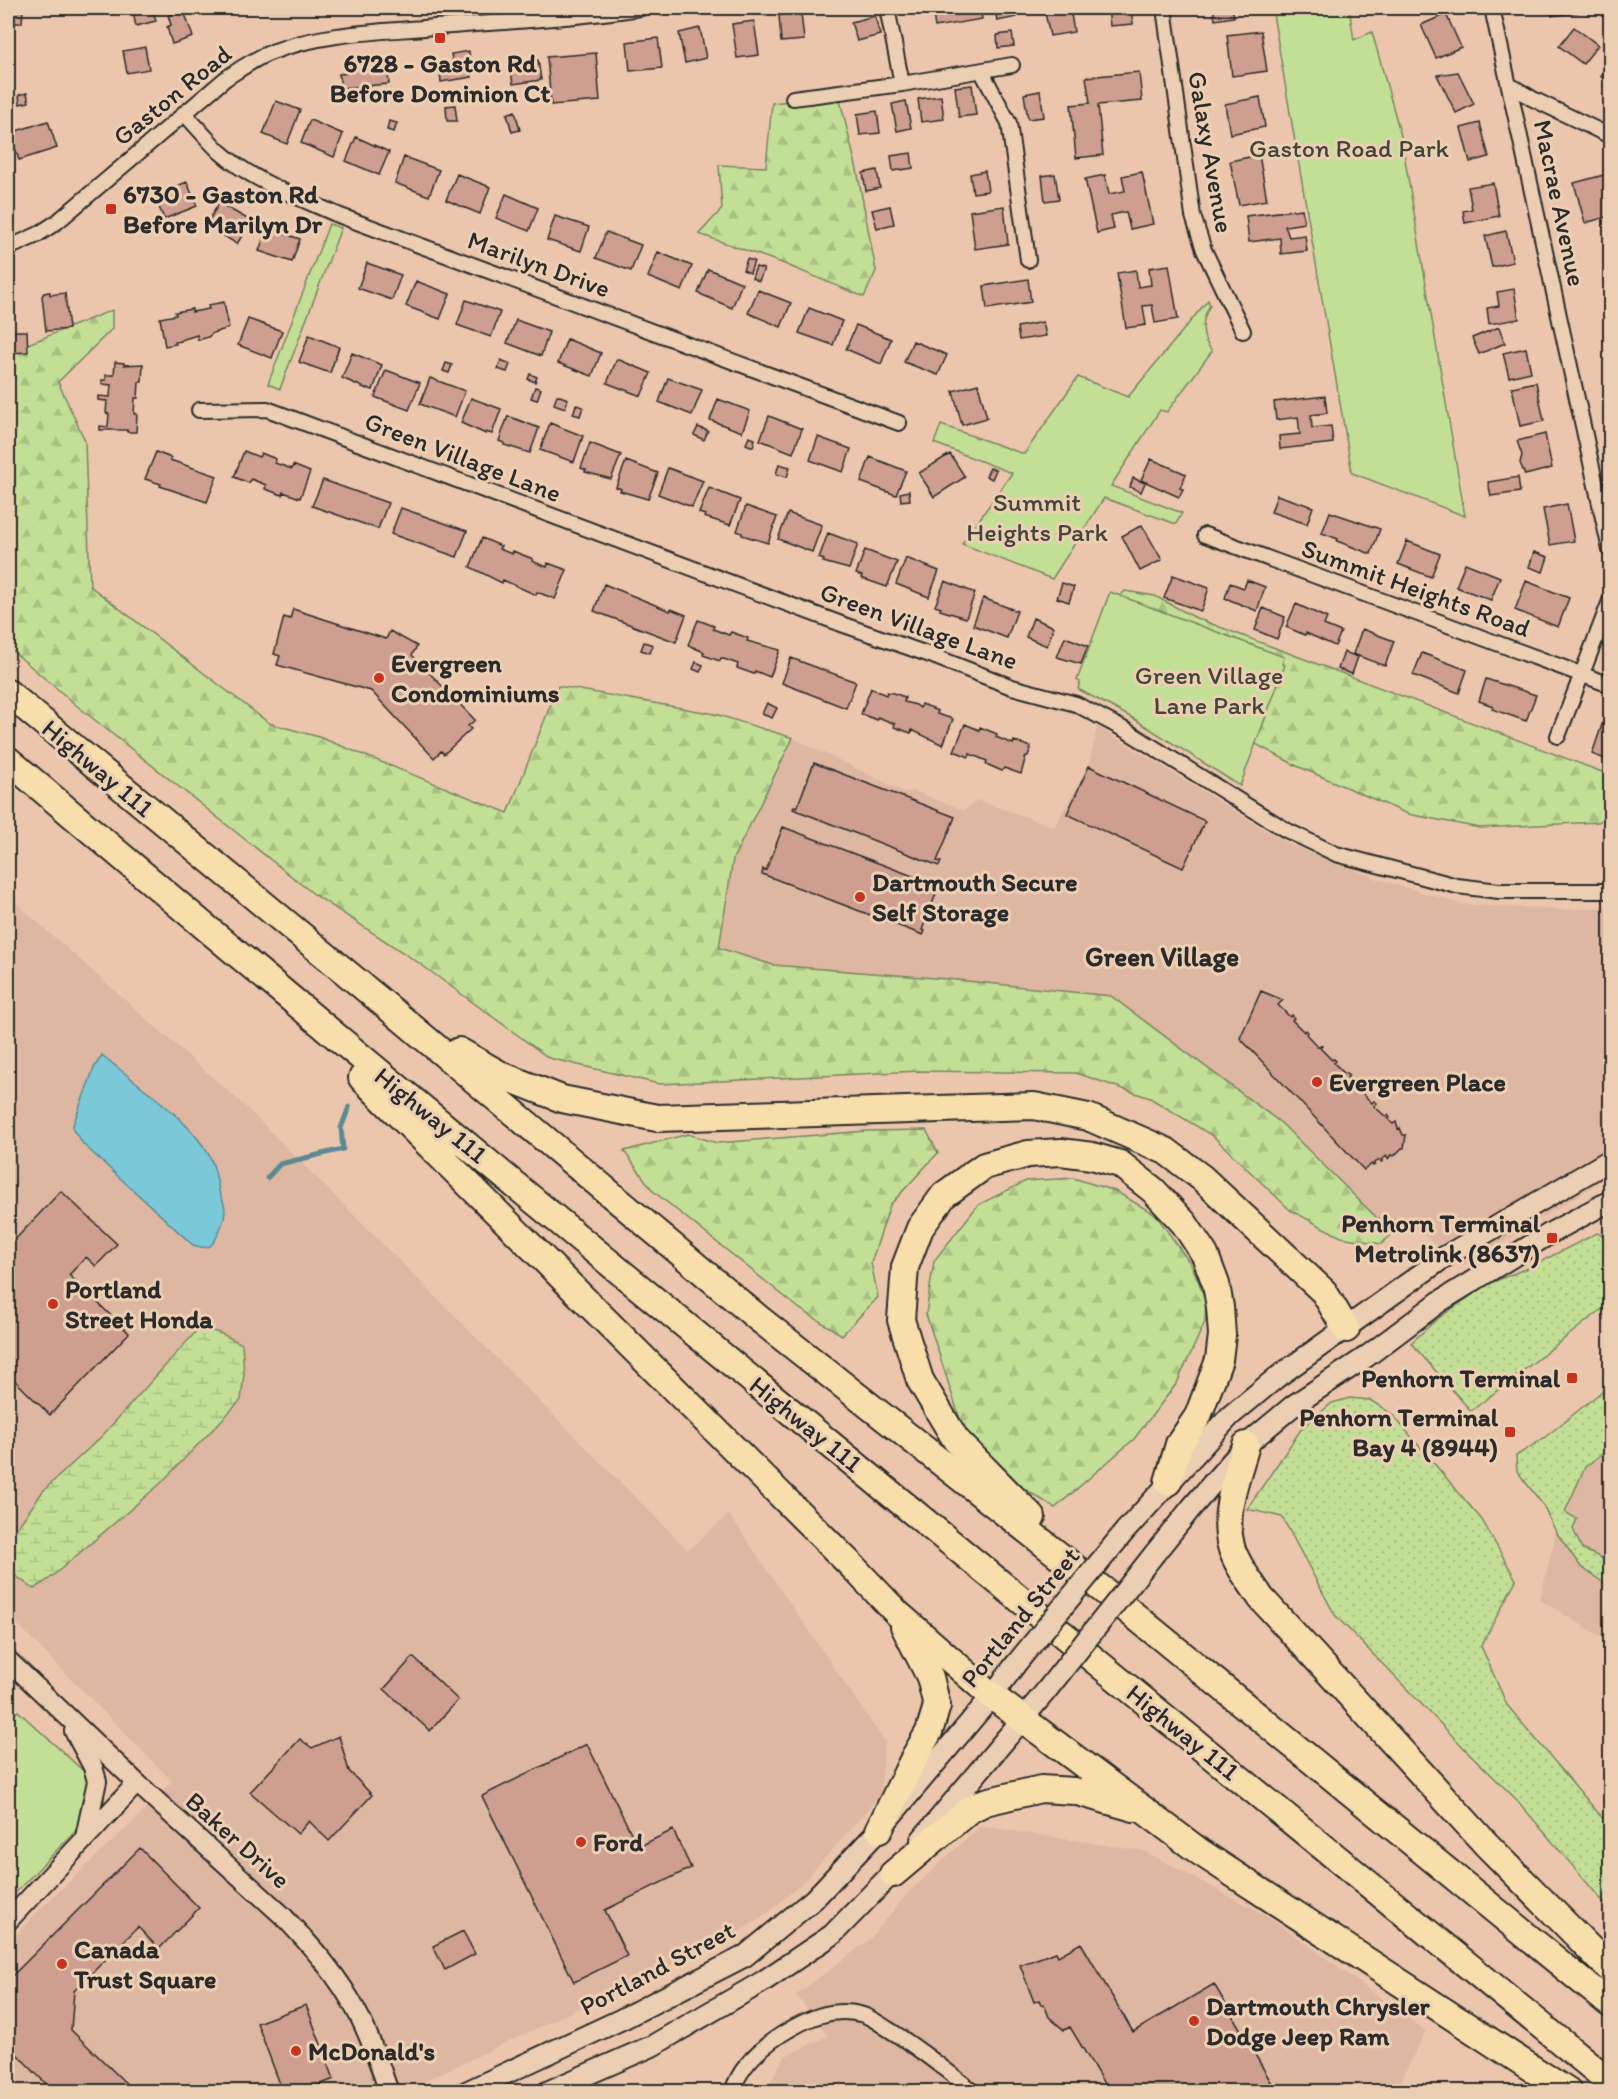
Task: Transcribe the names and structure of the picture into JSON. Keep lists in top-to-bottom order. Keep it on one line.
{"streets":{"highway":["Highway 111"],"main road":["Portland Street"],"street":["Gaston Road","Galaxy Avenue","Macrae Avenue","Marilyn Drive","Green Village Lane","Summit Heights Road","Baker Drive"]},"crossings":[["Gaston Road","Marilyn Drive"]],"districts":["Green Village"],"parks":["Gaston Road Park","Summit Heights Park","Green Village Lane Park"],"places":{"transit":["6728 - Gaston Rd Before Dominion Ct","6730 - Gaston Rd Before Marilyn Dr","Penhorn Terminal Metrolink (8637)","Penhorn Terminal","Penhorn Terminal Bay 4 (8944)"],"other":["Evergreen Condominiums","Dartmouth Secure Self Storage","Evergreen Place","Portland Street Honda","Ford","Canada Trust Square","Dartmouth Chrysler Dodge Jeep Ram","McDonald's"]}}
